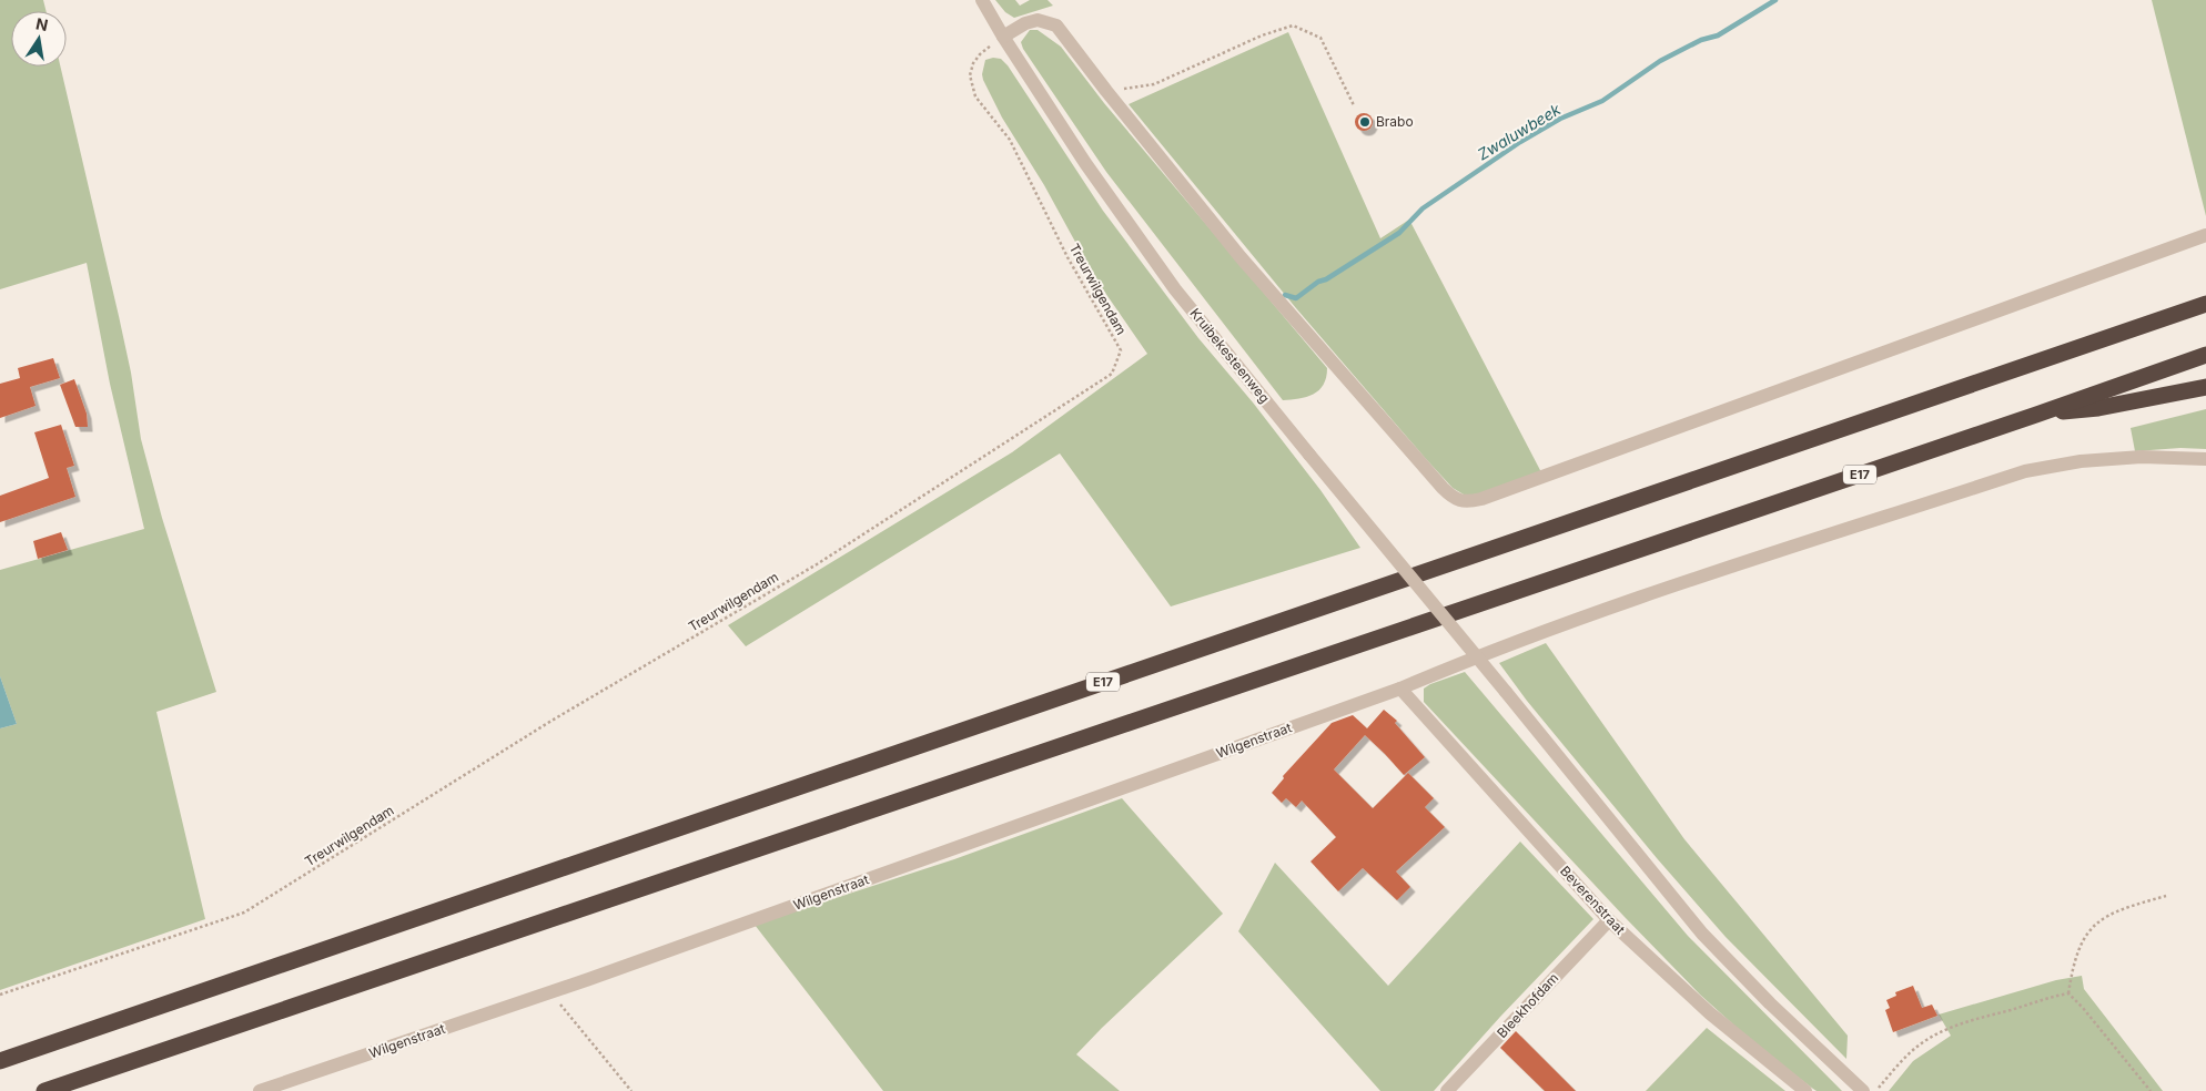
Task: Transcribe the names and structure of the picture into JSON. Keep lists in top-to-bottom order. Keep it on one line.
{"streets":{"highway":["E17"],"street":["Kruibekesteenweg","Wilgenstraat","Beverenstraat","Bleekhofdam"],"path":["Treurwilgendam"]},"crossings":[["Treurwilgendam","Kruibekesteenweg"],["Wilgenstraat","Beverenstraat"],["Beverenstraat","Bleekhofdam"]],"water":["Zwaluwbeek"],"places":["Brabo"],"north":"top"}
